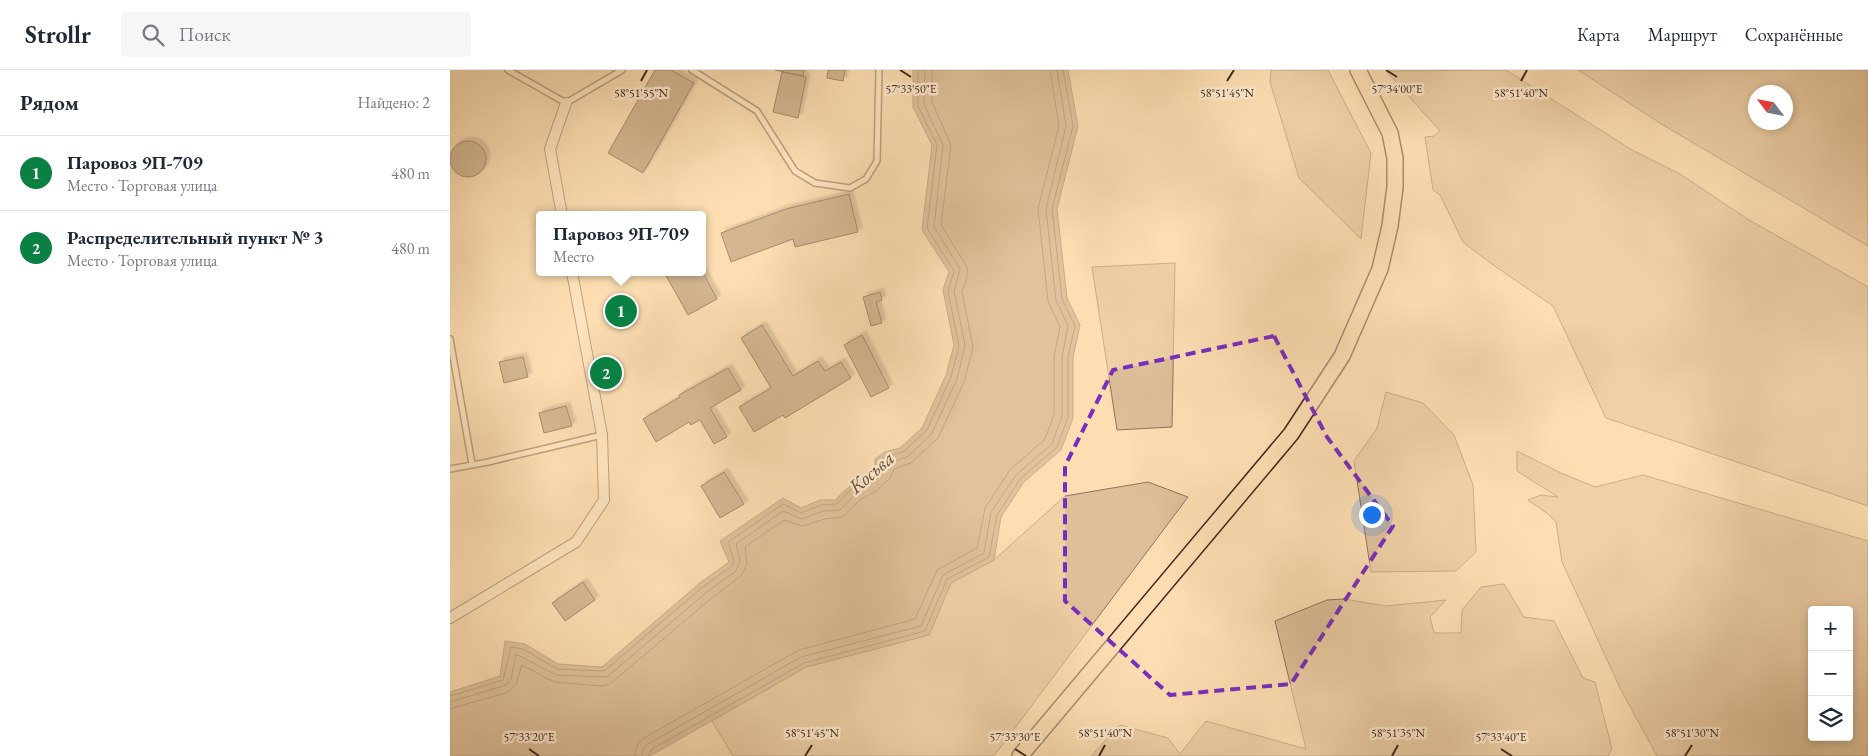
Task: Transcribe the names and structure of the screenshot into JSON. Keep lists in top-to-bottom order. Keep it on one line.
{"water":["Косьва"],"north":"top left","page":{"header":"Strollr","search":"Поиск","nav":["Карта","Маршрут","Сохранённые"],"heading":["Рядом","Найдено: 2"],"list":[{"mark":"1","name":"Паровоз 9П-709","note":"Место · Торговая улица","value":"480 m"},{"mark":"2","name":"Распределительный пункт № 3","note":"Место · Торговая улица","value":"480 m"}],"popup":["Паровоз 9П-709","Место"],"pins":["1","2"],"map_buttons":["+","−"]},"coordinates":["57°34'00\"E","57°33'50\"E","58°51'55\"N","58°51'45\"N","58°51'40\"N","58°51'35\"N","58°51'30\"N","57°33'20\"E","57°33'30\"E","57°33'40\"E"]}
